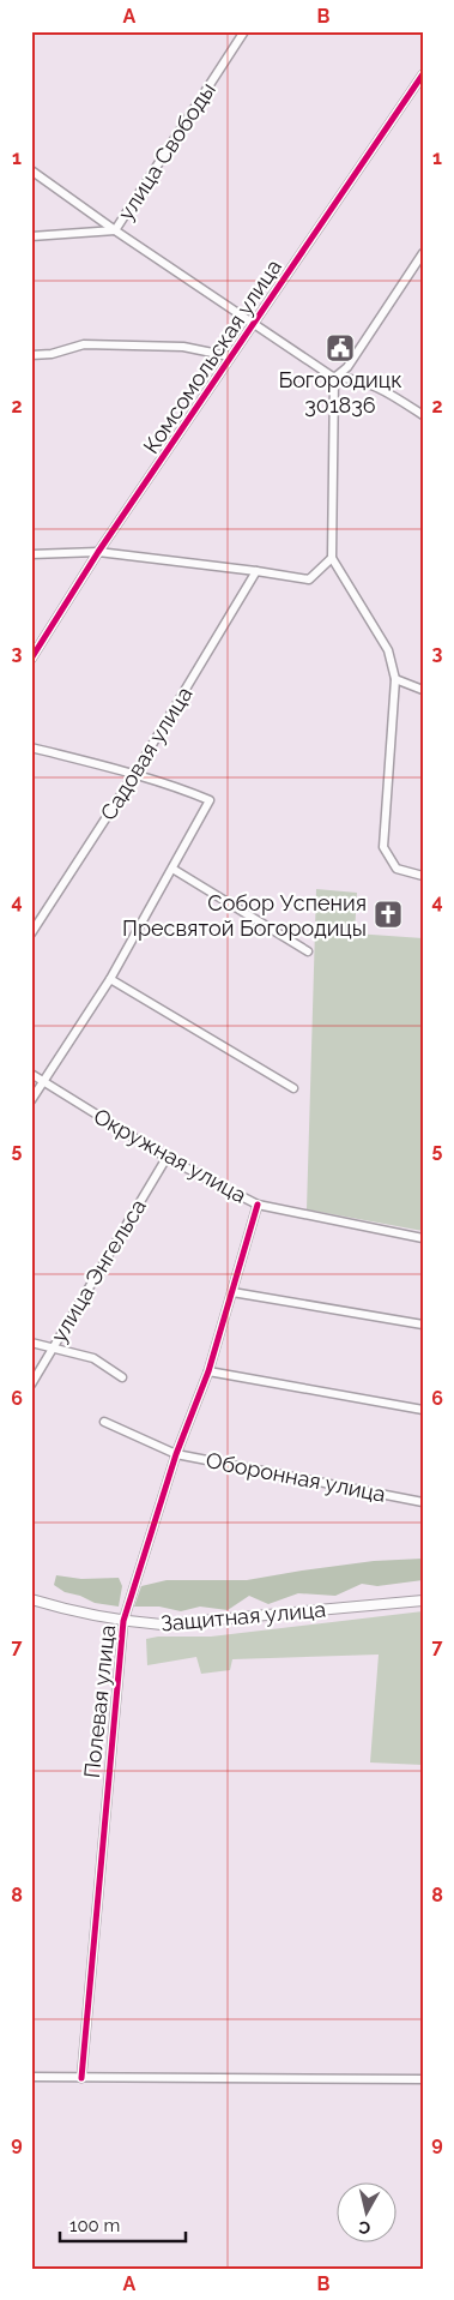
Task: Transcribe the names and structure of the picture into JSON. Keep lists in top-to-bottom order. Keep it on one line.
{"streets":{"street":["улица Свободы","Комсомольская улица","Садовая улица","Окружная улица","улица Энгельса","Оборонная улица","Защитная улица","Полевая улица"]},"crossings":[["Окружная улица","улица Энгельса"],["Окружная улица","Полевая улица"],["Оборонная улица","Полевая улица"],["Защитная улица","Полевая улица"]],"places":{"public building":["Богородицк 301836"],"church":["Собор Успения Пресвятой Богородицы"]},"scale_bar":"100 m","north":"bottom","grid":{"columns":["A","B"],"rows":["1","2","3","4","5","6","7","8","9"]}}
